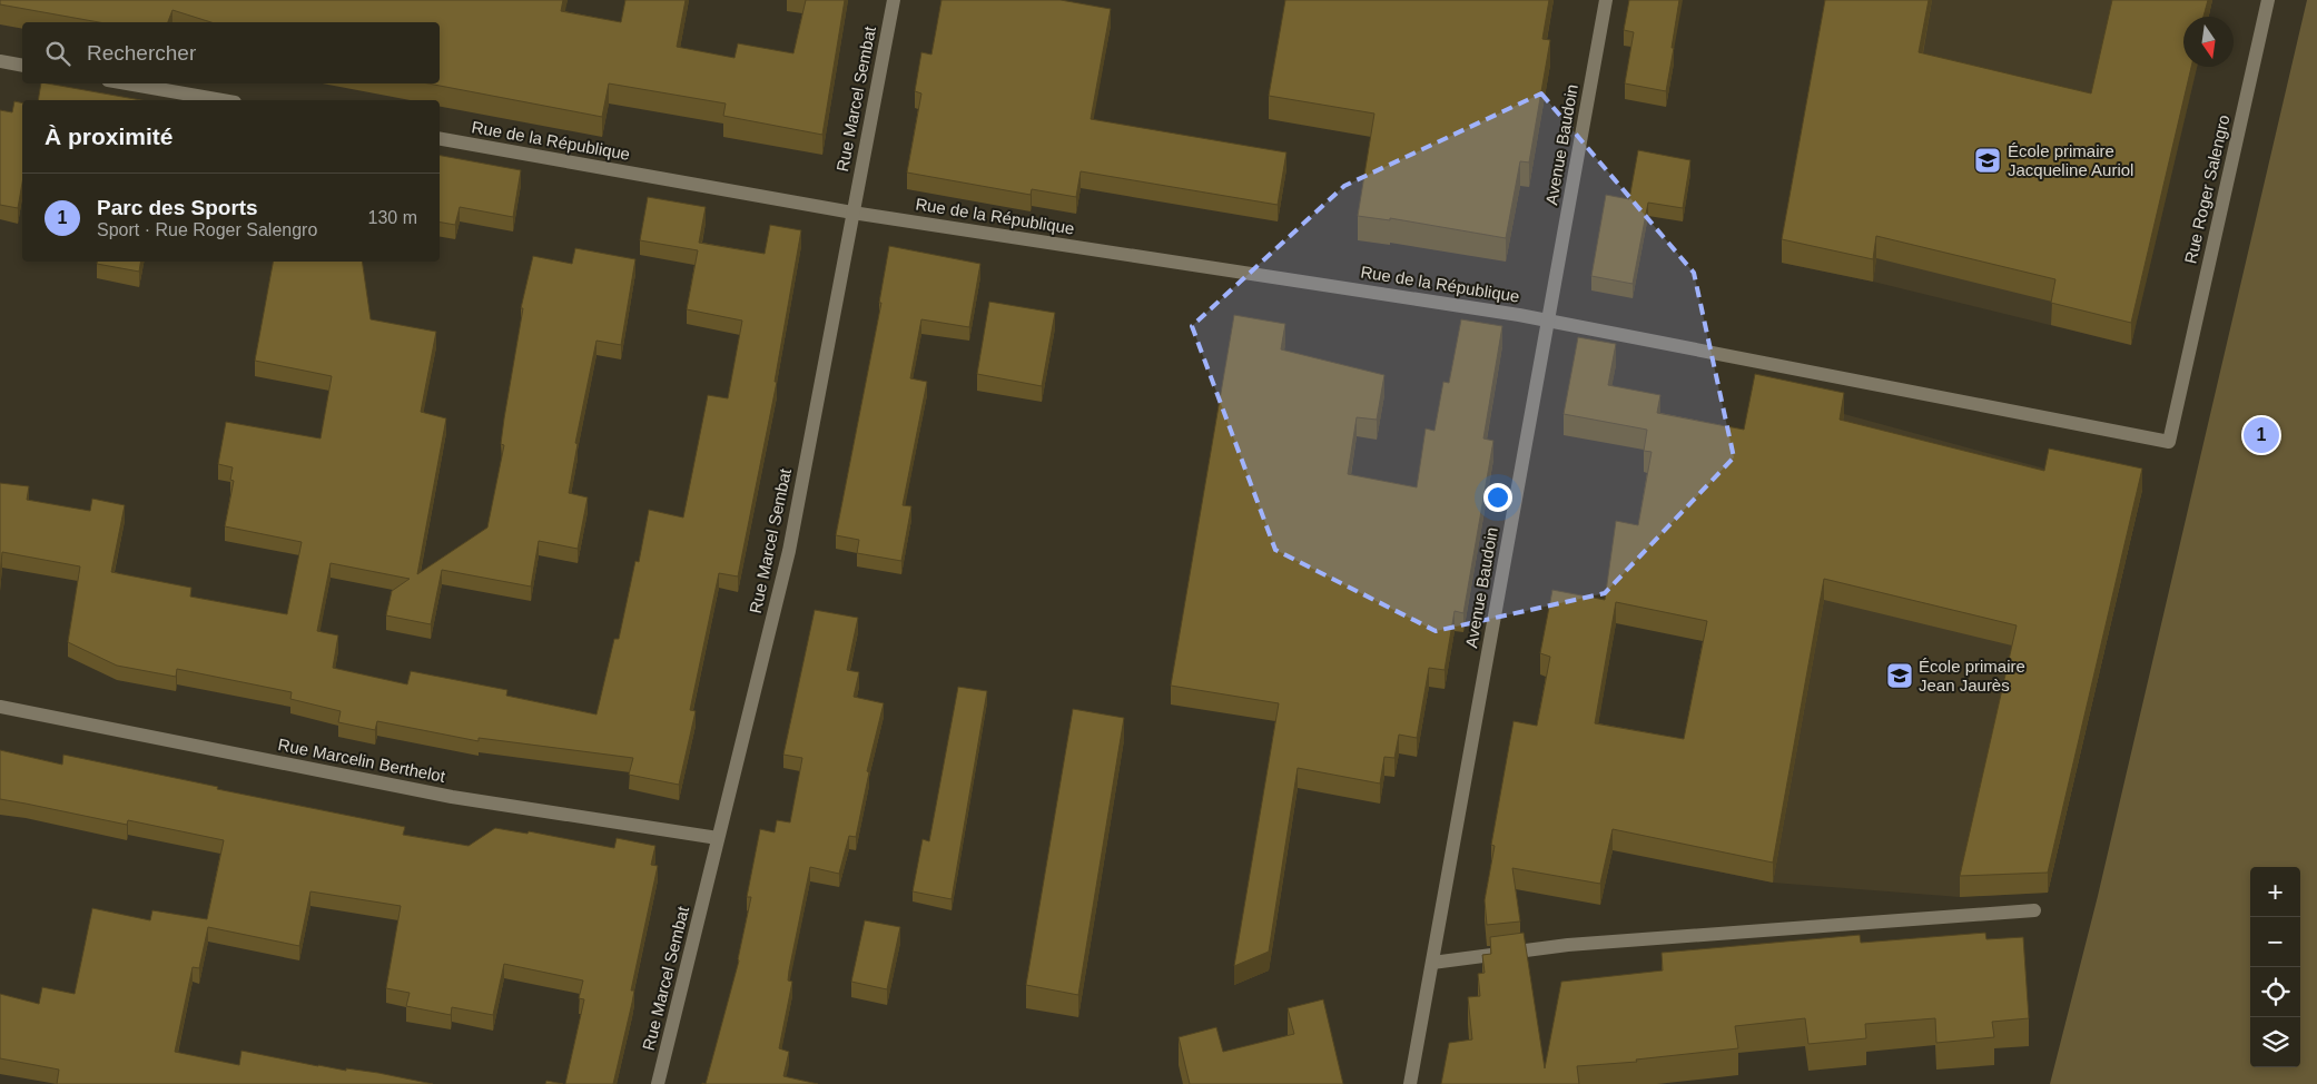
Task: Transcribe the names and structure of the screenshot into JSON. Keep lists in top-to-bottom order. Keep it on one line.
{"streets":{"street":["Rue Marcel Sembat","Rue de la République","Avenue Baudoin","Rue Roger Salengro","Rue Marcelin Berthelot"]},"crossings":[["Rue Marcel Sembat","Rue de la République"],["Rue Marcel Sembat","Rue Marcelin Berthelot"],["Rue de la République","Avenue Baudoin"],["Rue de la République","Rue Roger Salengro"],["Avenue Baudoin","Rue Roger Salengro"]],"places":{"school or university":["École primaire Jacqueline Auriol","École primaire Jean Jaurès"]},"north":"bottom","page":{"search":"Rechercher","heading":"À proximité","list":[{"mark":"1","name":"Parc des Sports","note":"Sport · Rue Roger Salengro","value":"130 m"}],"pins":"1","map_buttons":["+","−"]}}
